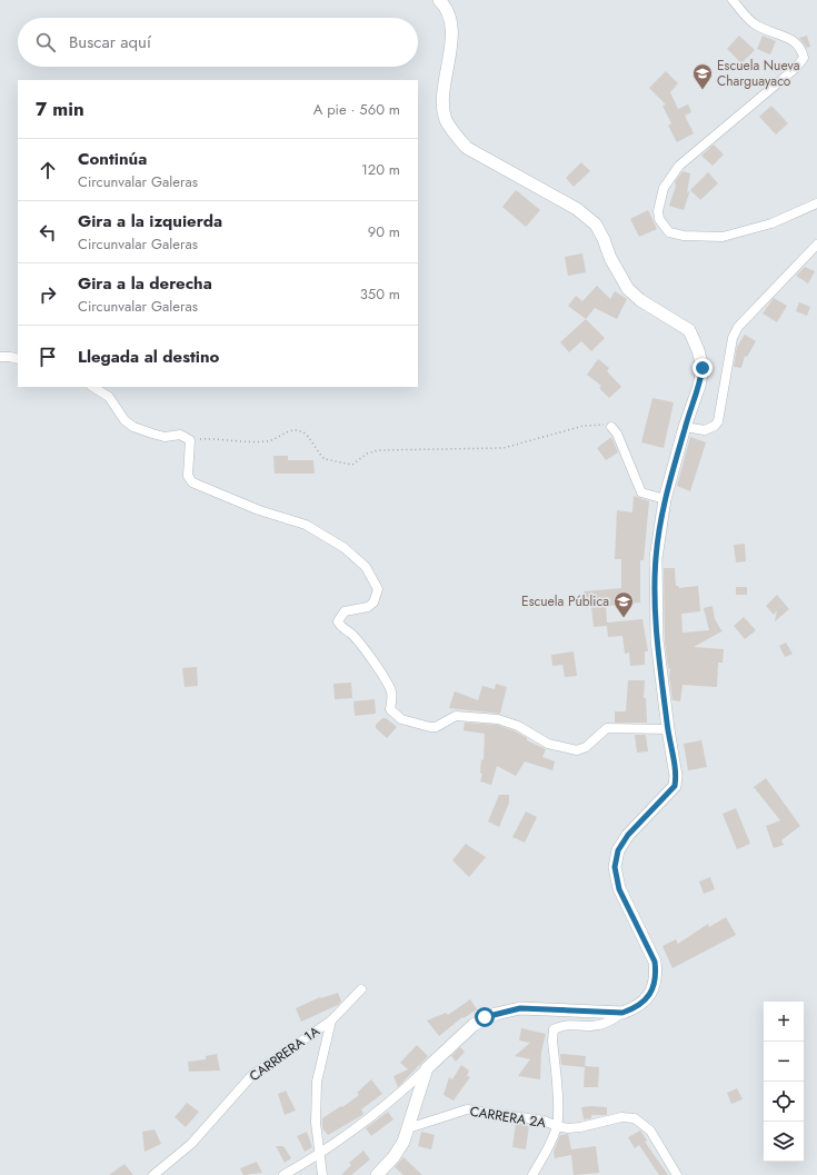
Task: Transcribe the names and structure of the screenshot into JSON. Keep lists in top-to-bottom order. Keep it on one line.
{"streets":{"street":["CARRRERA 1A","CARRERA 2A"]},"places":{"school or university":["Escuela Nueva Charguayaco","Escuela Pública"]},"page":{"search":"Buscar aquí","heading":["7 min","A pie · 560 m"],"list":[["Continúa","Circunvalar Galeras","120 m"],["Gira a la izquierda","Circunvalar Galeras","90 m"],["Gira a la derecha","Circunvalar Galeras","350 m"],"Llegada al destino"],"map_buttons":["+","−"]}}
